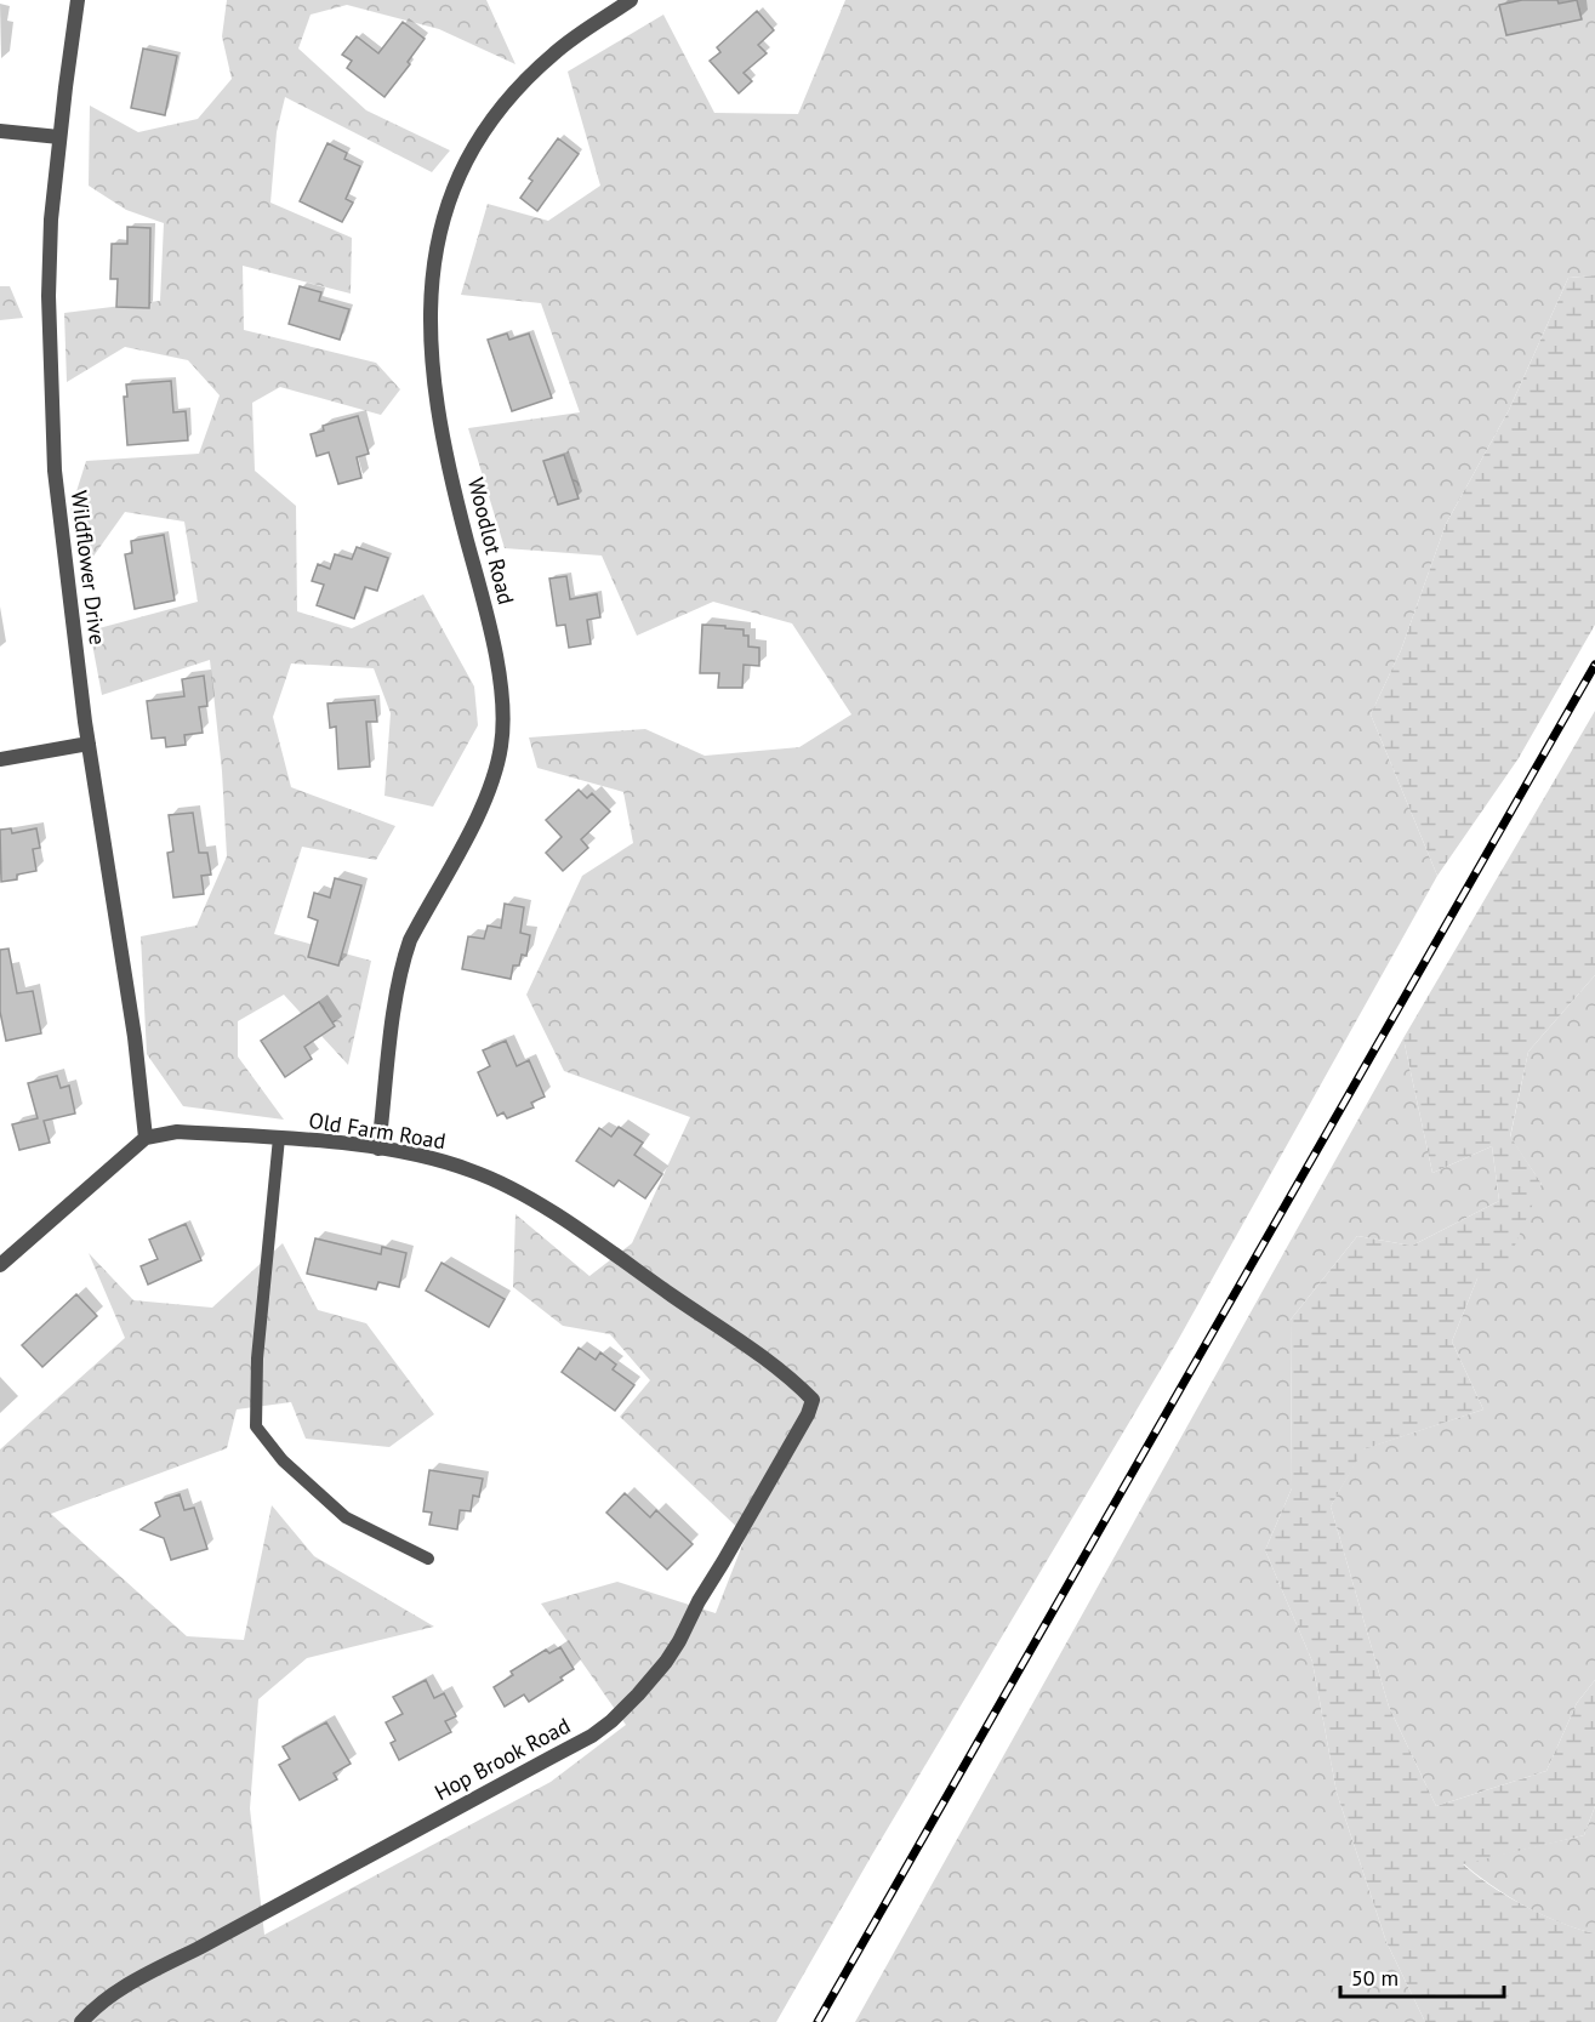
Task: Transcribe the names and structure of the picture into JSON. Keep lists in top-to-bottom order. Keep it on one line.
{"streets":{"street":["Woodlot Road","Wildflower Drive","Old Farm Road","Hop Brook Road"]},"crossings":[["Woodlot Road","Old Farm Road"],["Wildflower Drive","Old Farm Road"],["Old Farm Road","Hop Brook Road"]],"scale_bar":"50 m"}
